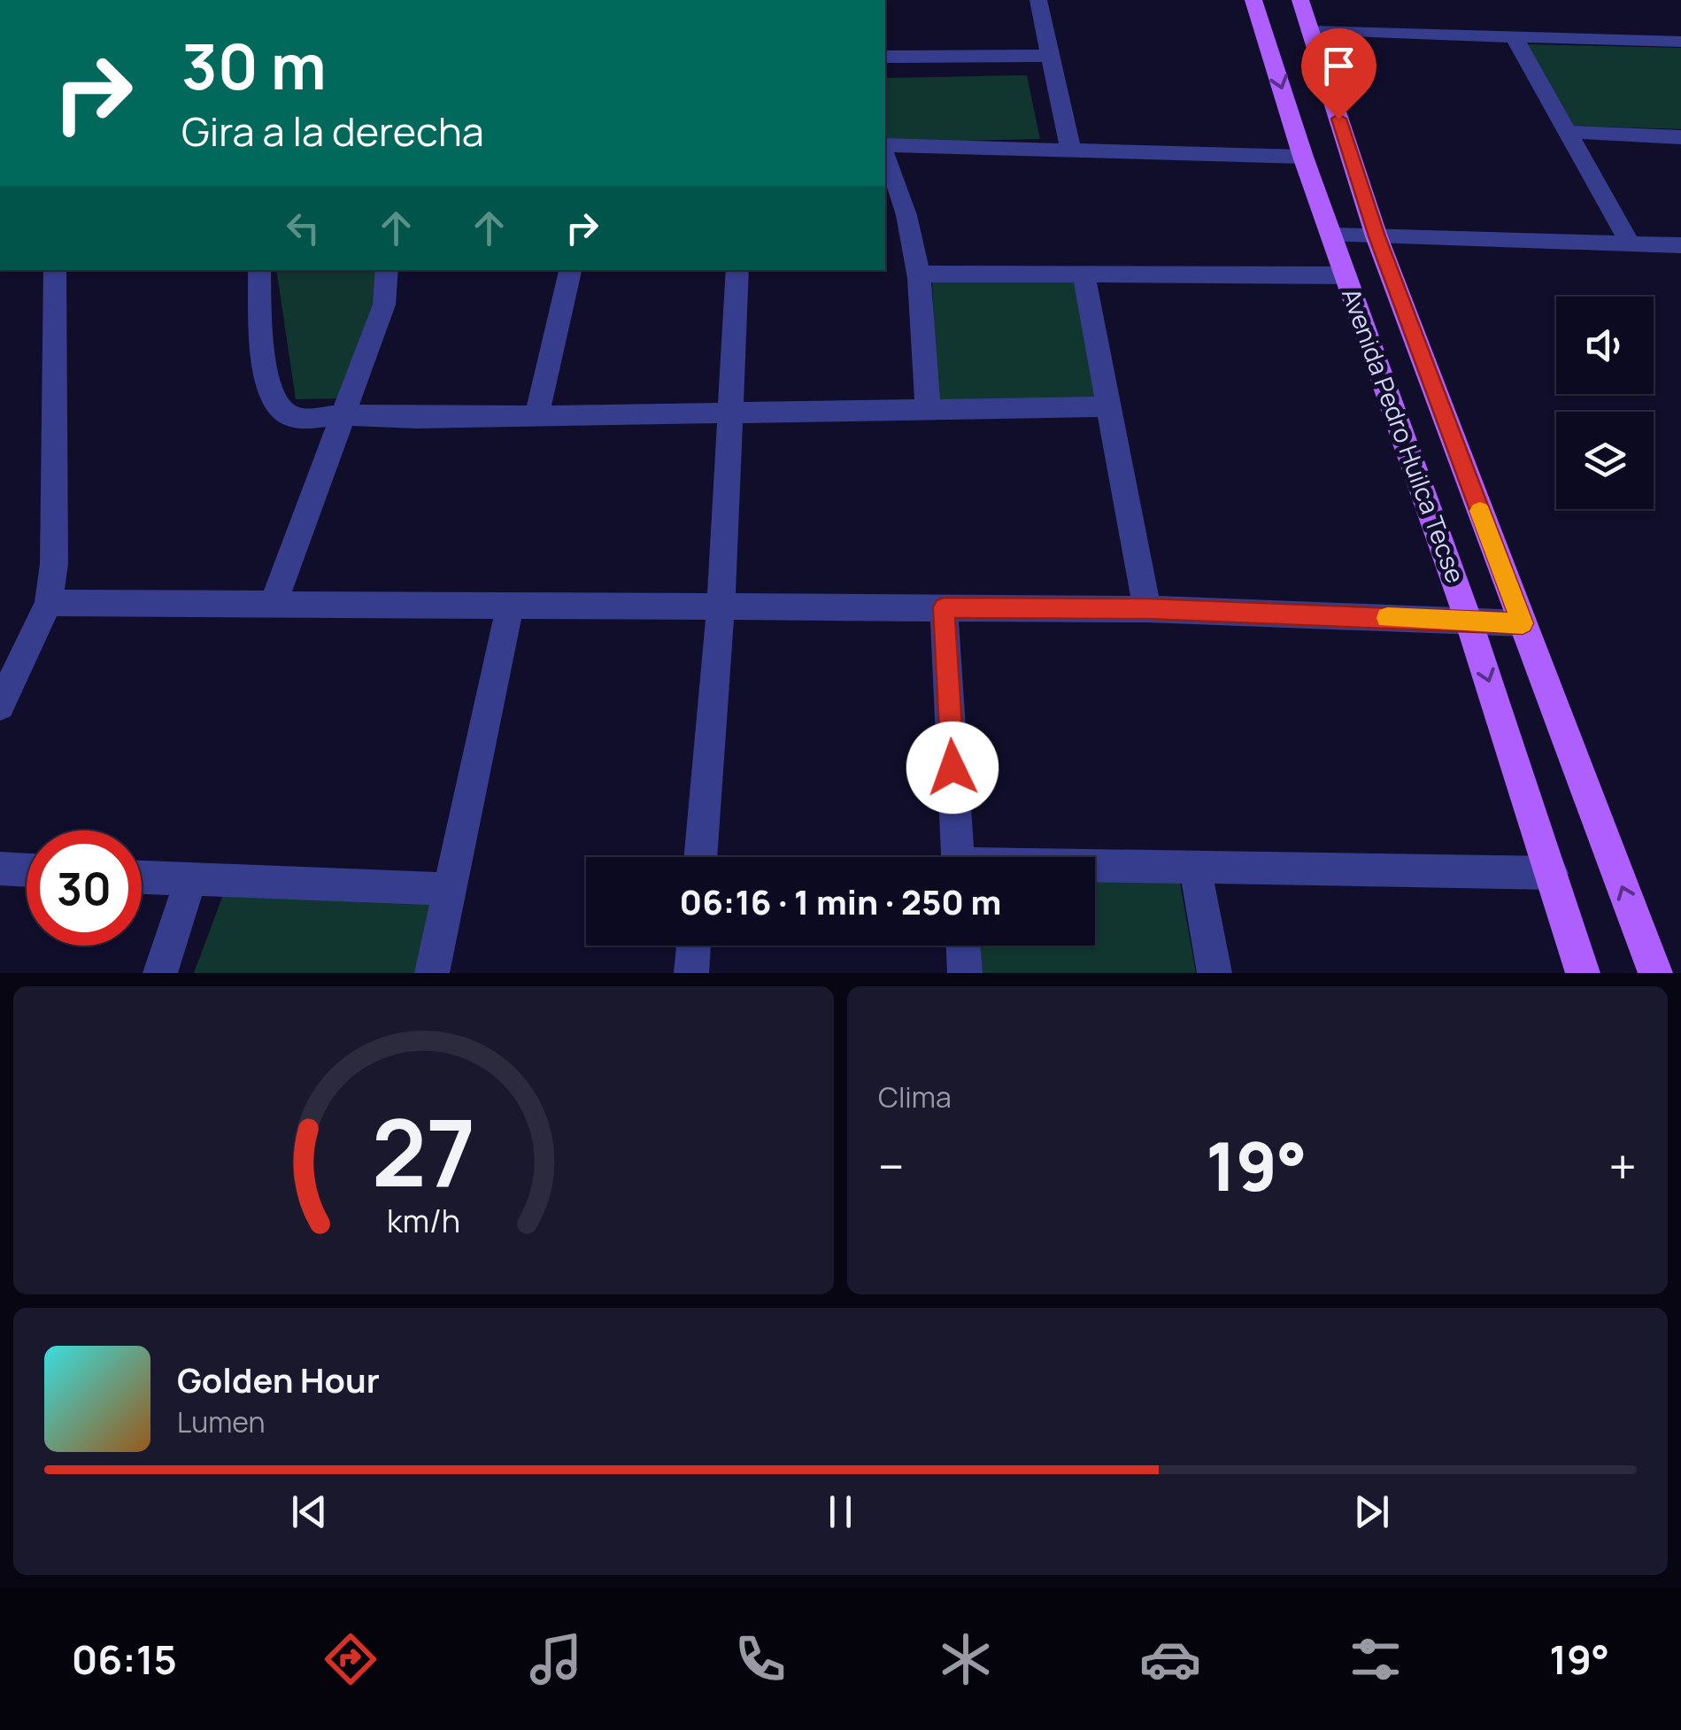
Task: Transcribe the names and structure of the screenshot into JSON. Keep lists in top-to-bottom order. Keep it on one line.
{"streets":{"main road":["Avenida Pedro Huilca Tecse"]},"page":{"turn":["30 m","Gira a la derecha"],"limit":"30","trip":"06:16 · 1 min · 250 m","tile":"Clima","heat":["−","19°","+"],"song":["Golden Hour","Lumen"],"tabs":["06:15","19°"],"gauge":["27","km/h"]}}
